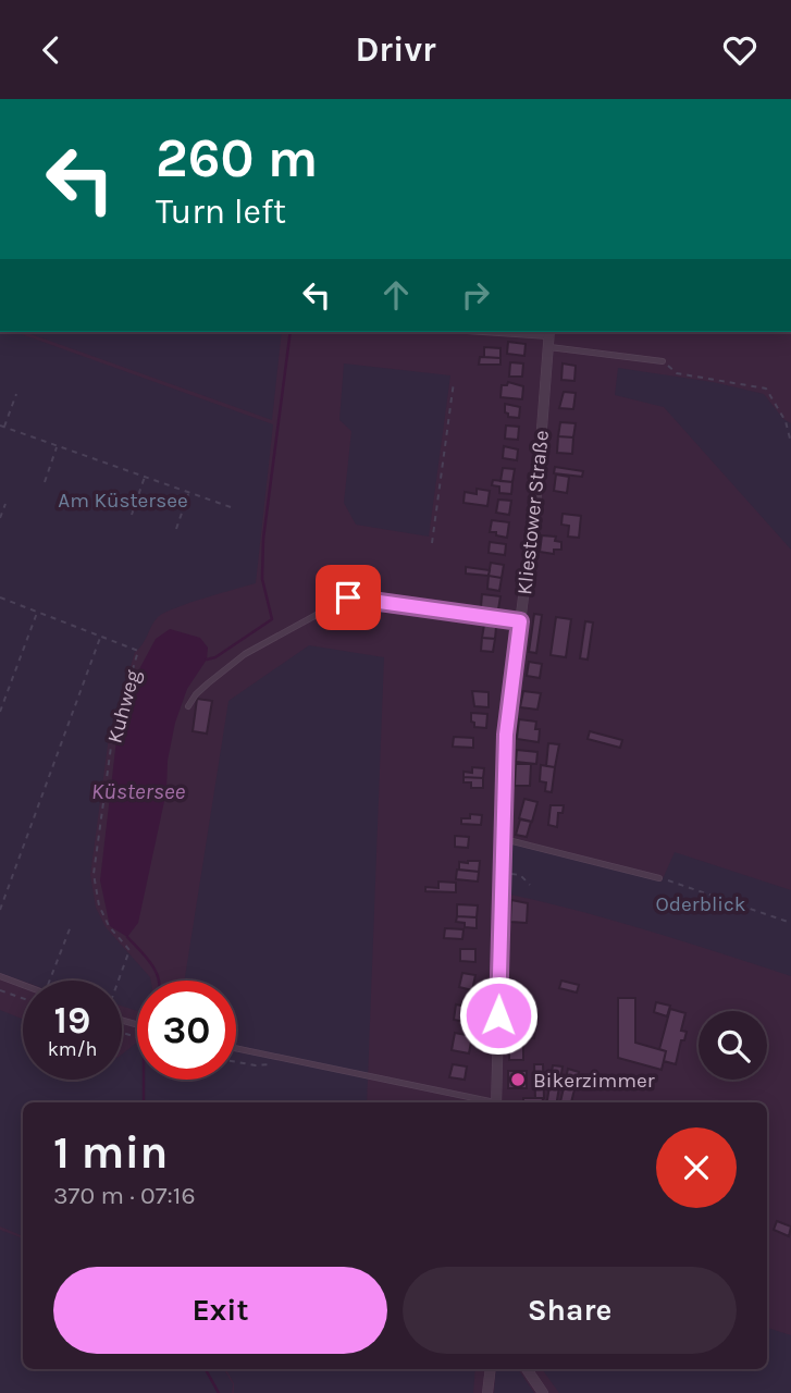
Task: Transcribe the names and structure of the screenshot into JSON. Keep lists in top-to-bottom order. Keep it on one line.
{"streets":{"street":["Kliestower Straße"],"path":["Kuhweg"]},"water":["Küstersee"],"parks":["Am Küstersee","Oderblick"],"places":["Bikerzimmer"],"page":{"header":"Drivr","turn":["260 m","Turn left"],"speed":"19 km/h","limit":"30","heading":["1 min","370 m · 07:16"],"buttons":["Exit","Share"]}}
